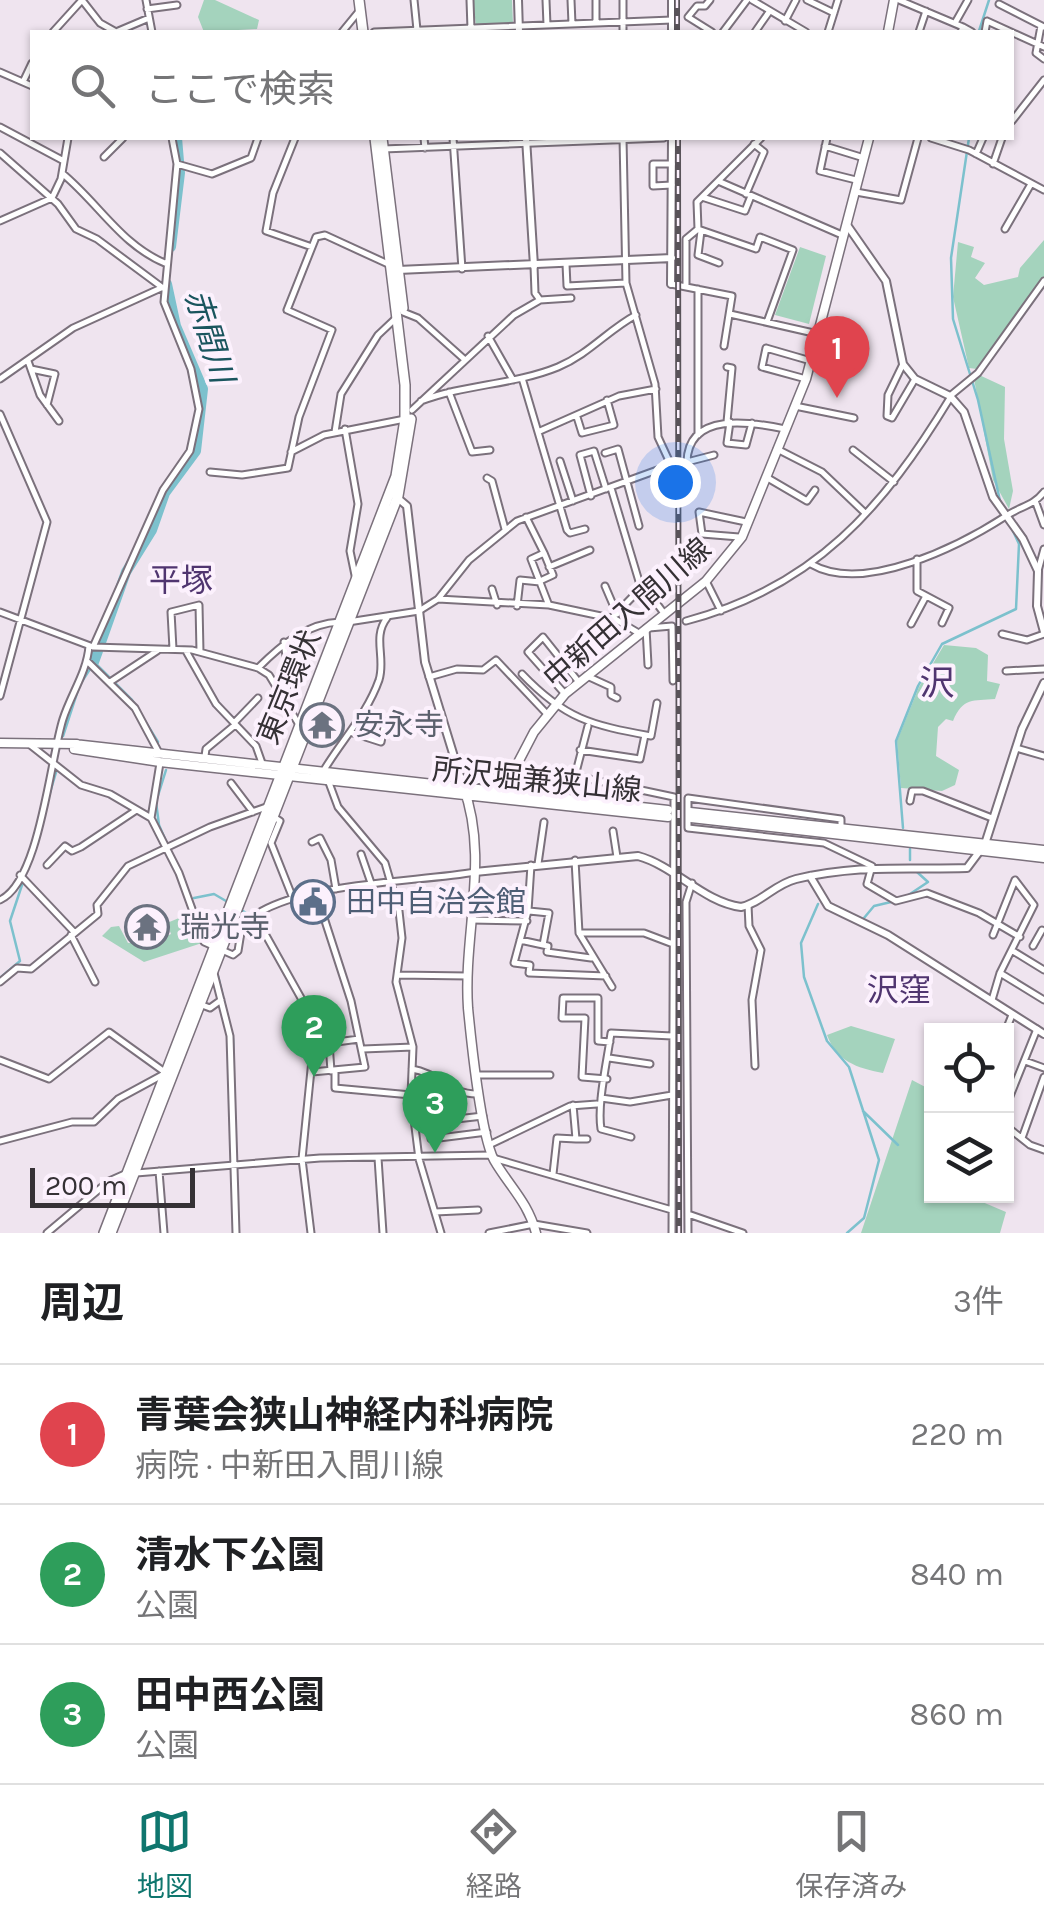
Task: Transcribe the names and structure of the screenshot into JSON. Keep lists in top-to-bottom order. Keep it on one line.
{"streets":{"highway":["東京環状"],"main road":["中新田入間川線","所沢堀兼狭山線"]},"crossings":[["東京環状","所沢堀兼狭山線"]],"districts":["平塚","沢","沢窪"],"water":["赤間川"],"places":{"temple":["安永寺","瑞光寺"],"public building":["田中自治会館"]},"scale_bar":"200 m","page":{"search":"ここで検索","pins":["1","2","3"],"scale":"200 m","heading":["周辺","3件"],"list":[{"mark":"1","name":"青葉会狭山神経内科病院","note":"病院 · 中新田入間川線","value":"220 m"},{"mark":"2","name":"清水下公園","note":"公園","value":"840 m"},{"mark":"3","name":"田中西公園","note":"公園","value":"860 m"}],"nav":["地図","経路","保存済み"]}}
